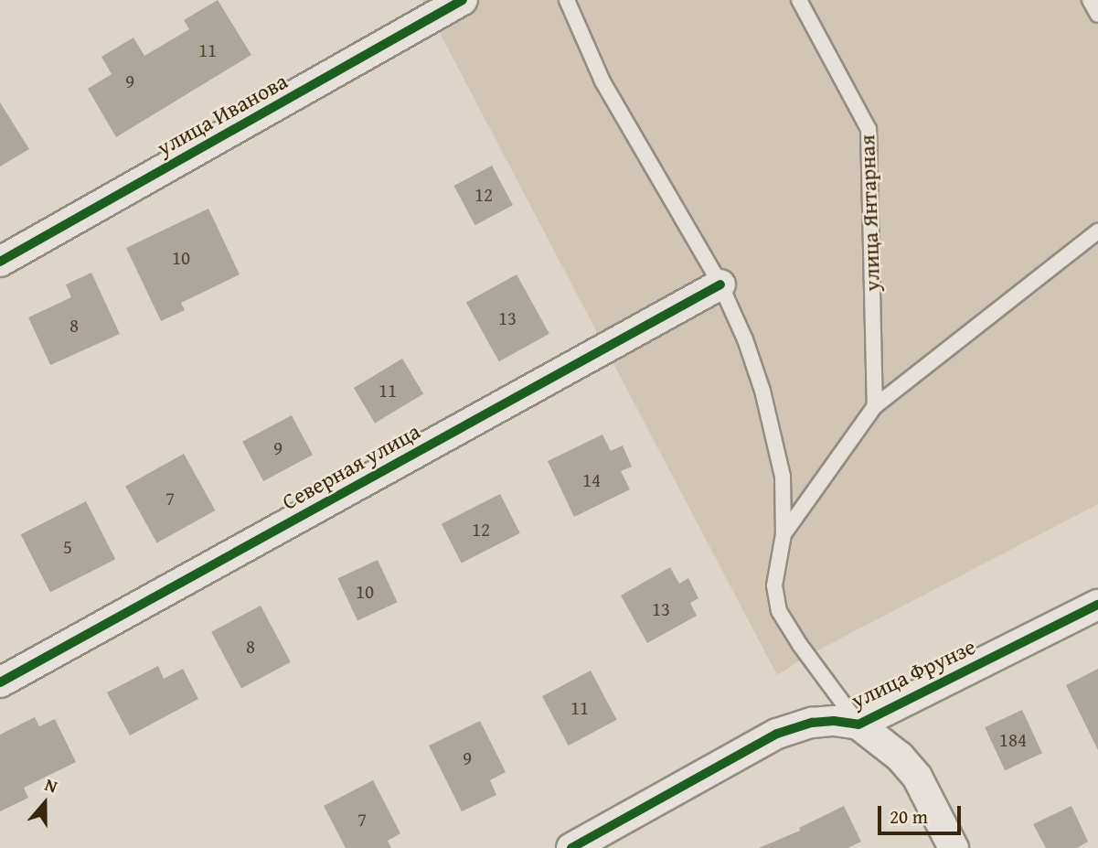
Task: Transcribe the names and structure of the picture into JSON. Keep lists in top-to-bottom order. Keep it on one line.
{"streets":{"street":["улица Иванова","Северная улица","улица Фрунзе"],"lane":["улица Янтарная"]},"house_numbers":["11","9","12","10","13","8","11","9","14","7","12","5","10","13","8","11","184","9","7"],"scale_bar":"20 m","north":"top"}
